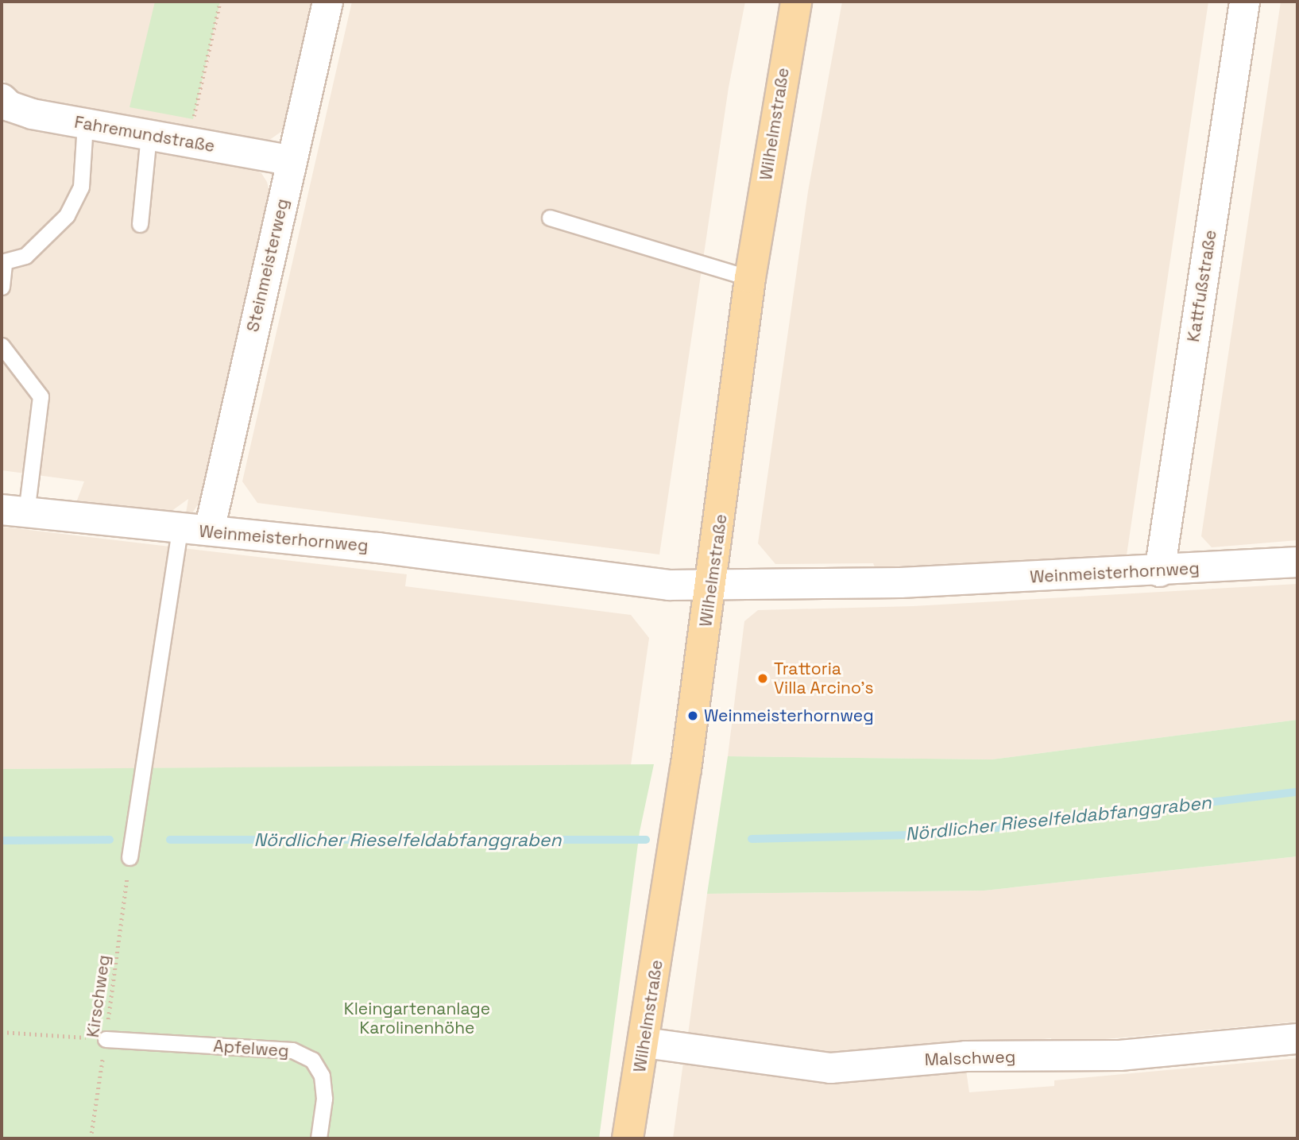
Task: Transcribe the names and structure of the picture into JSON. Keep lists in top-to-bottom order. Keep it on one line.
{"streets":{"main road":["Wilhelmstraße"],"street":["Fahremundstraße","Steinmeisterweg","Kattfußstraße","Weinmeisterhornweg","Malschweg"],"lane":["Apfelweg"],"path":["Kirschweg"]},"crossings":[["Wilhelmstraße","Weinmeisterhornweg"],["Wilhelmstraße","Malschweg"],["Fahremundstraße","Steinmeisterweg"],["Steinmeisterweg","Weinmeisterhornweg"],["Kattfußstraße","Weinmeisterhornweg"],["Kirschweg","Apfelweg"]],"water":["Nördlicher Rieselfeldabfanggraben"],"parks":["Kleingartenanlage Karolinenhöhe"],"places":["Trattoria Villa Arcino's","Weinmeisterhornweg"]}
